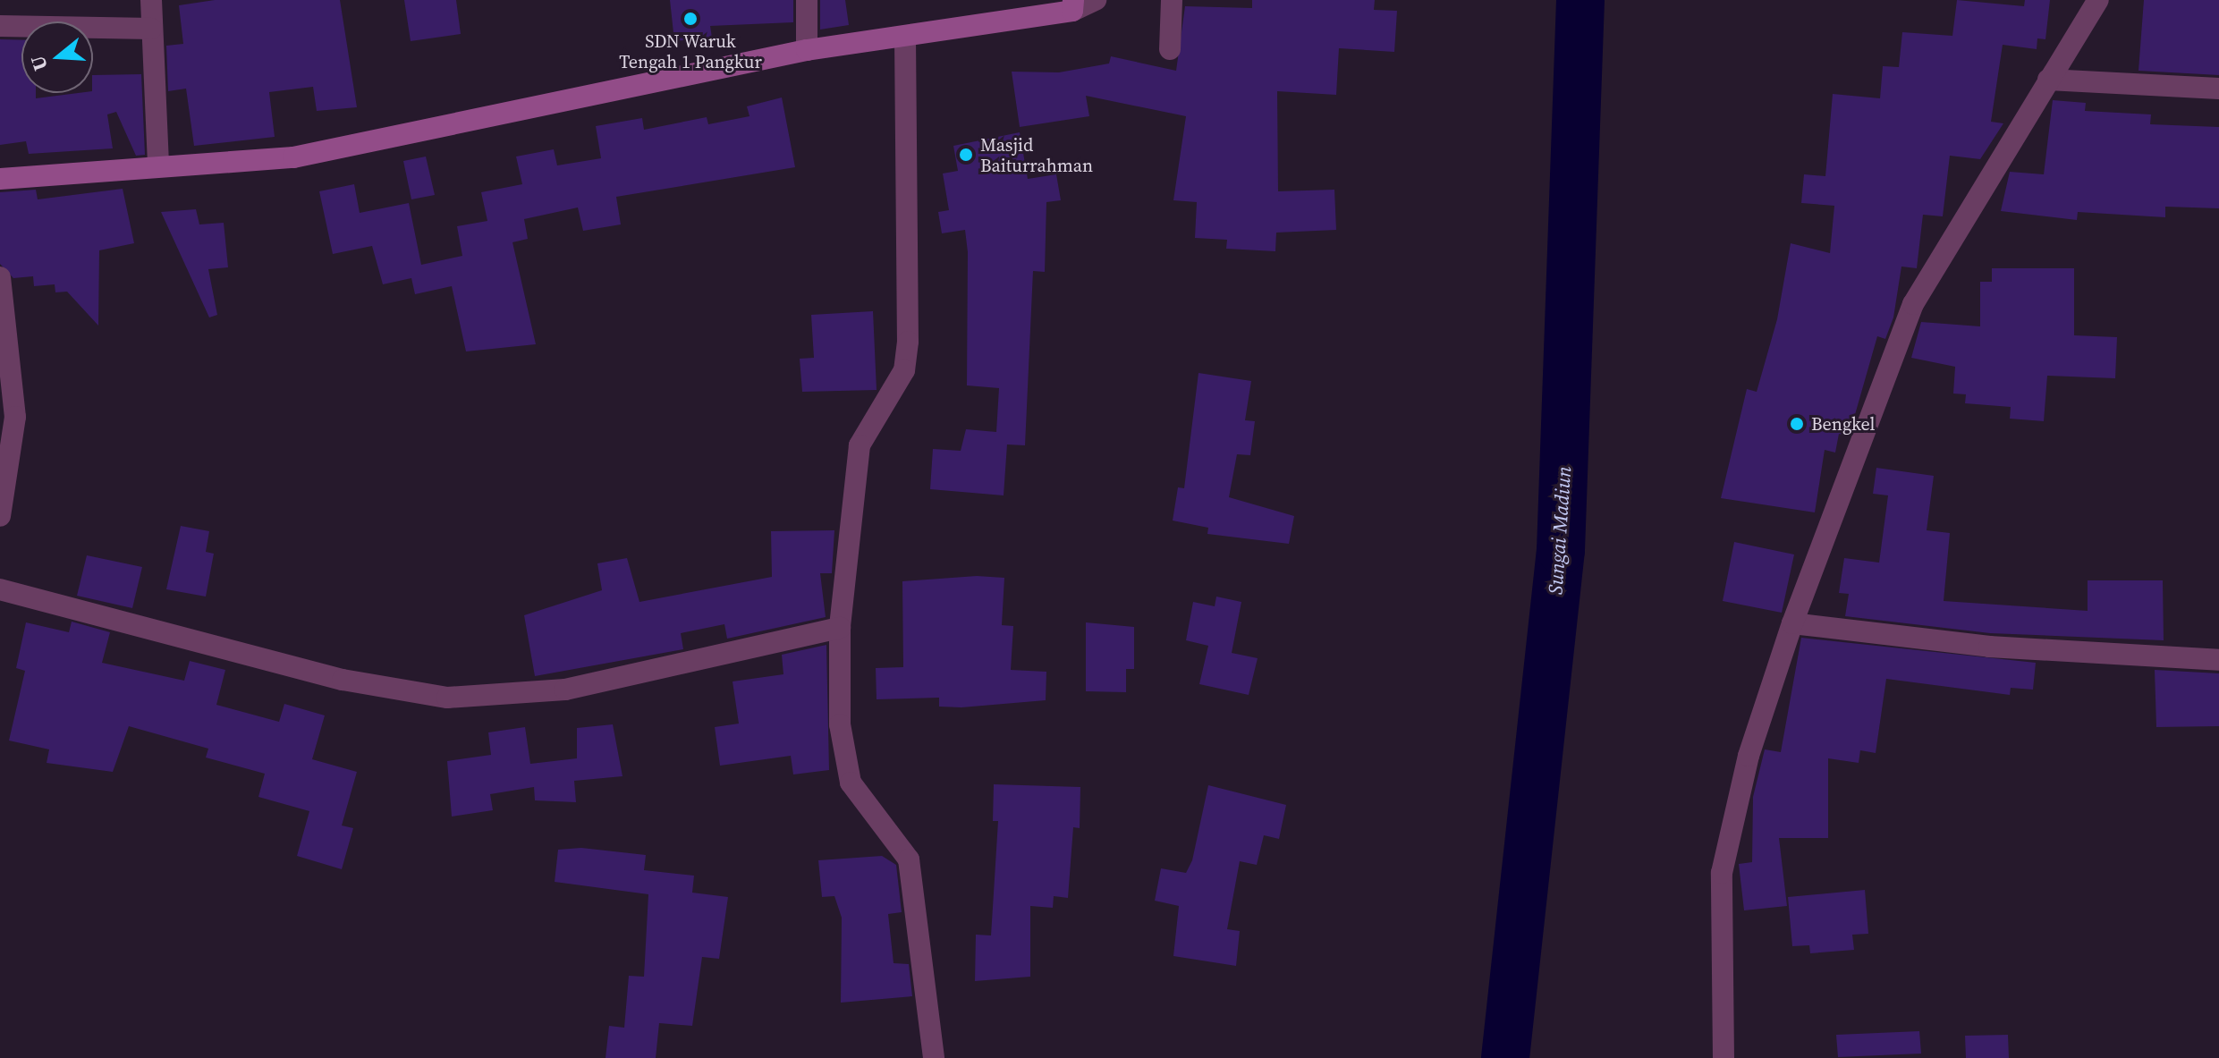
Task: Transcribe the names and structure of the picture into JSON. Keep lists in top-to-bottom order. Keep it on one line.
{"water":["Sungai Madiun"],"places":["SDN Waruk Tengah 1 Pangkur","Masjid Baiturrahman","Bengkel"],"north":"left"}
